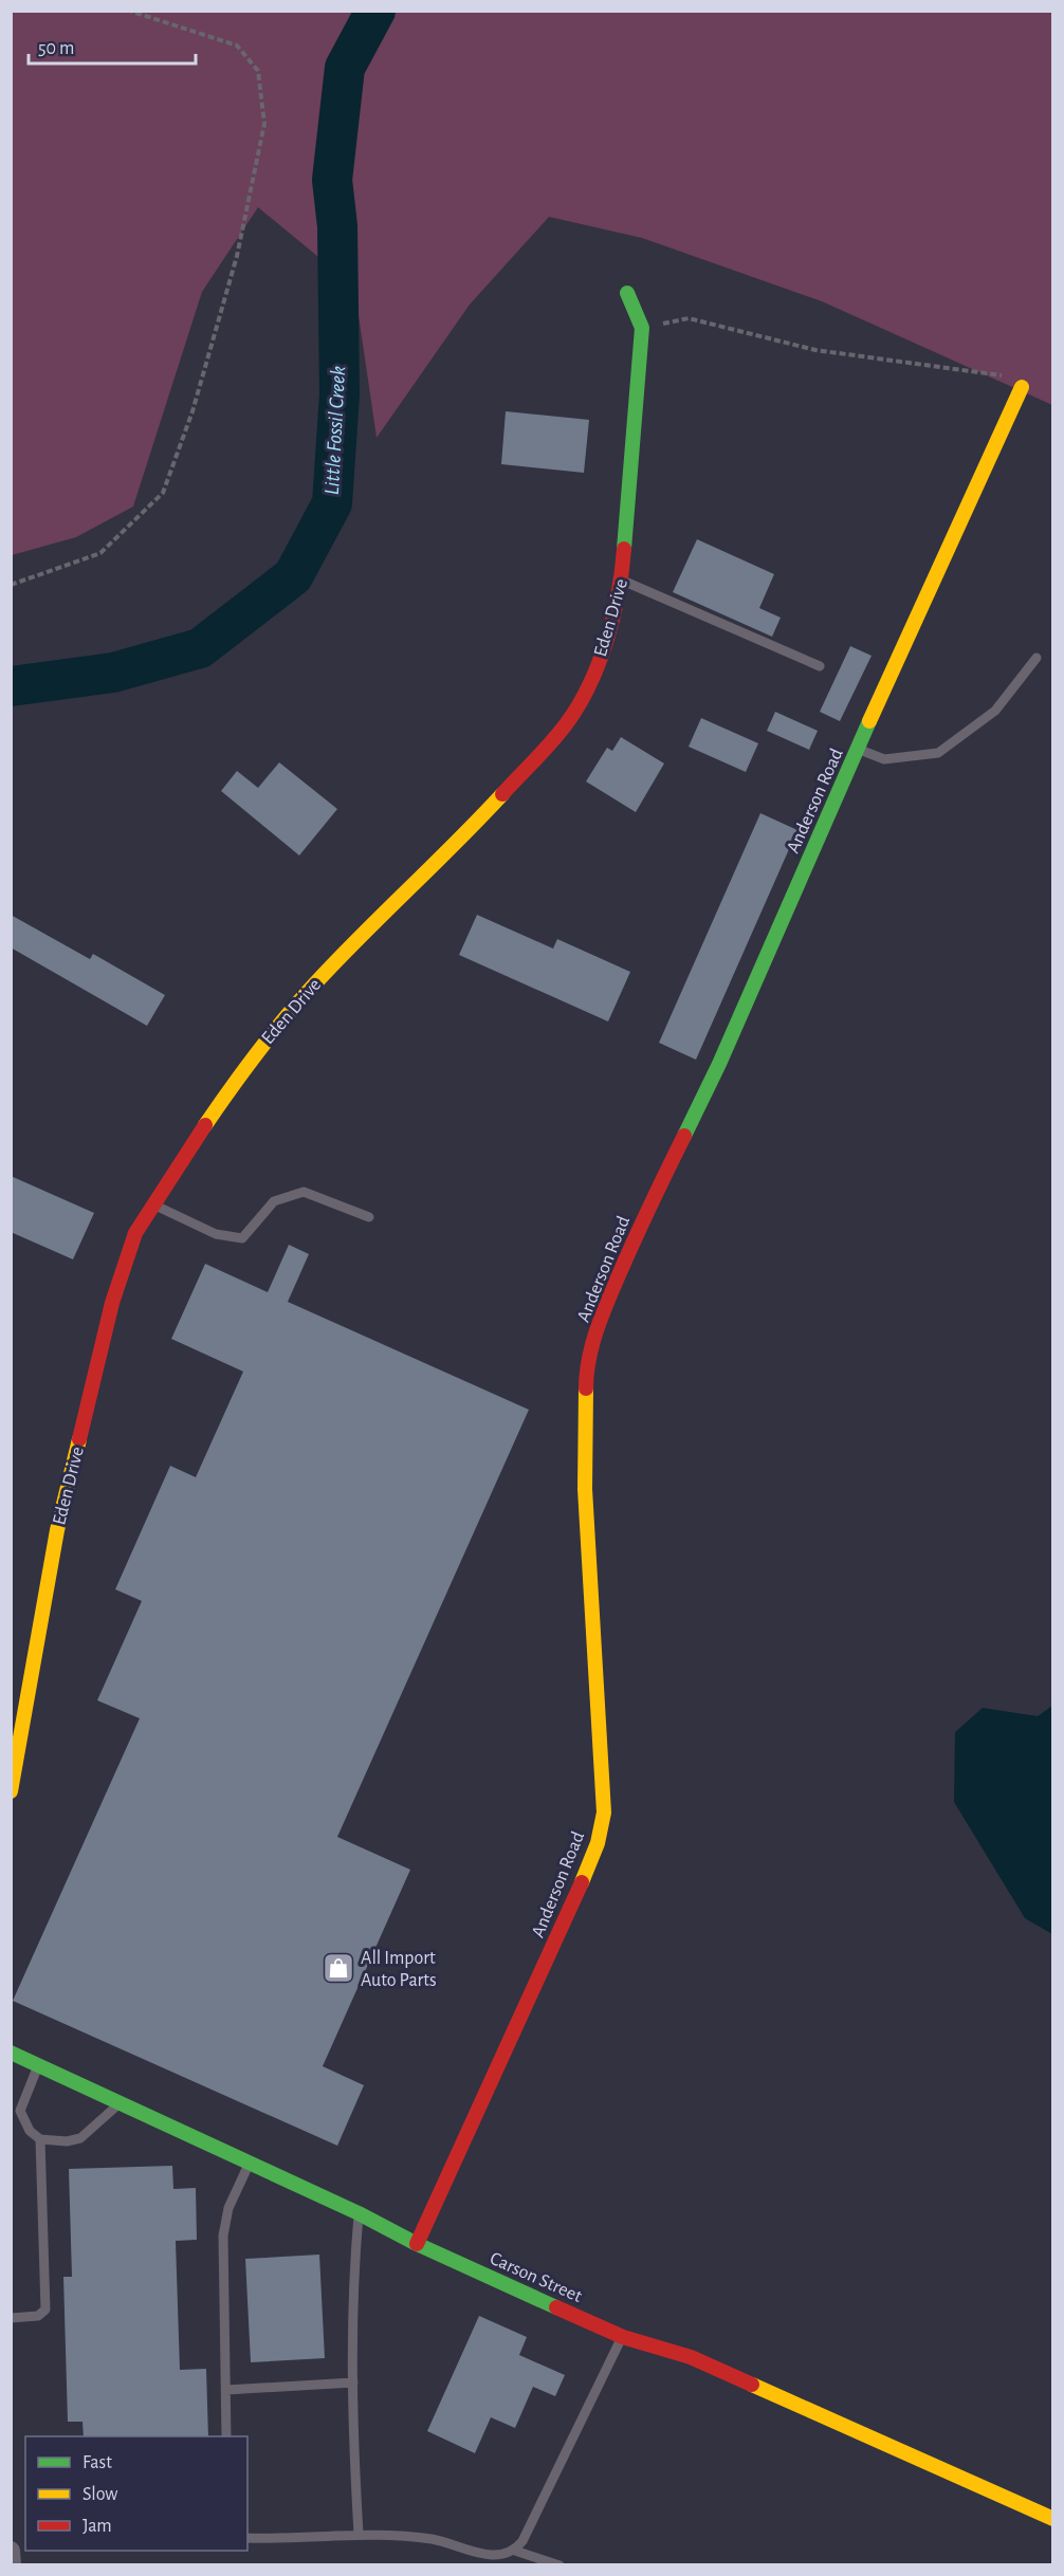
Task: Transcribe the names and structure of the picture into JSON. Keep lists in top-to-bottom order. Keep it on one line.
{"streets":{"street":["Eden Drive","Anderson Road","Carson Street"]},"crossings":[["Anderson Road","Carson Street"]],"water":["Little Fossil Creek"],"places":{"shop":["All Import Auto Parts"]},"legend":["Fast","Slow","Jam"],"scale_bar":"50 m"}
